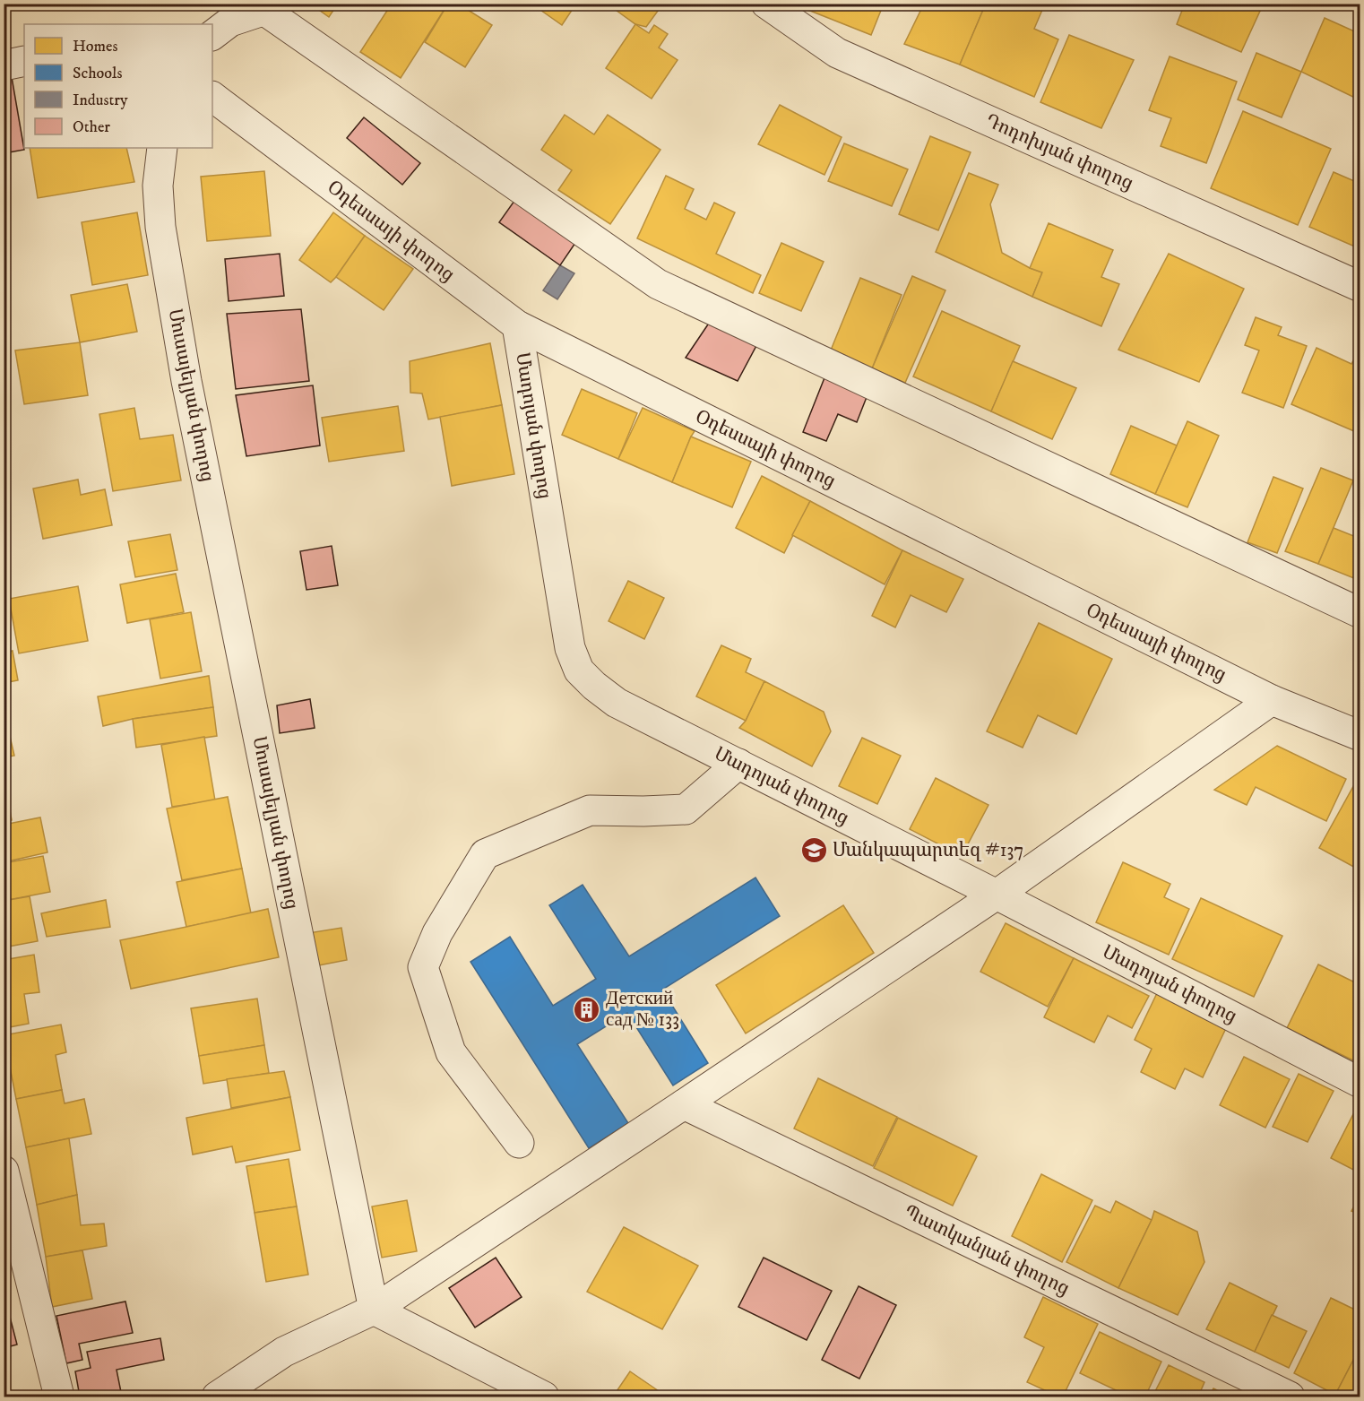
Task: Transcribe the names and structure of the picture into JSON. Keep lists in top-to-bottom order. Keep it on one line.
{"streets":{"street":["Դոդոխյան փողոց","Օդեսսայի փողոց","Մուսայելյան փողոց","Մադոյան փողոց","Պատկանյան փողոց"]},"crossings":[["Օդեսսայի փողոց","Մադոյան փողոց"]],"places":{"school or university":["Մանկապարտեզ #137"],"building":["Детский сад № 133"]},"legend":["Homes","Schools","Industry","Other"]}
